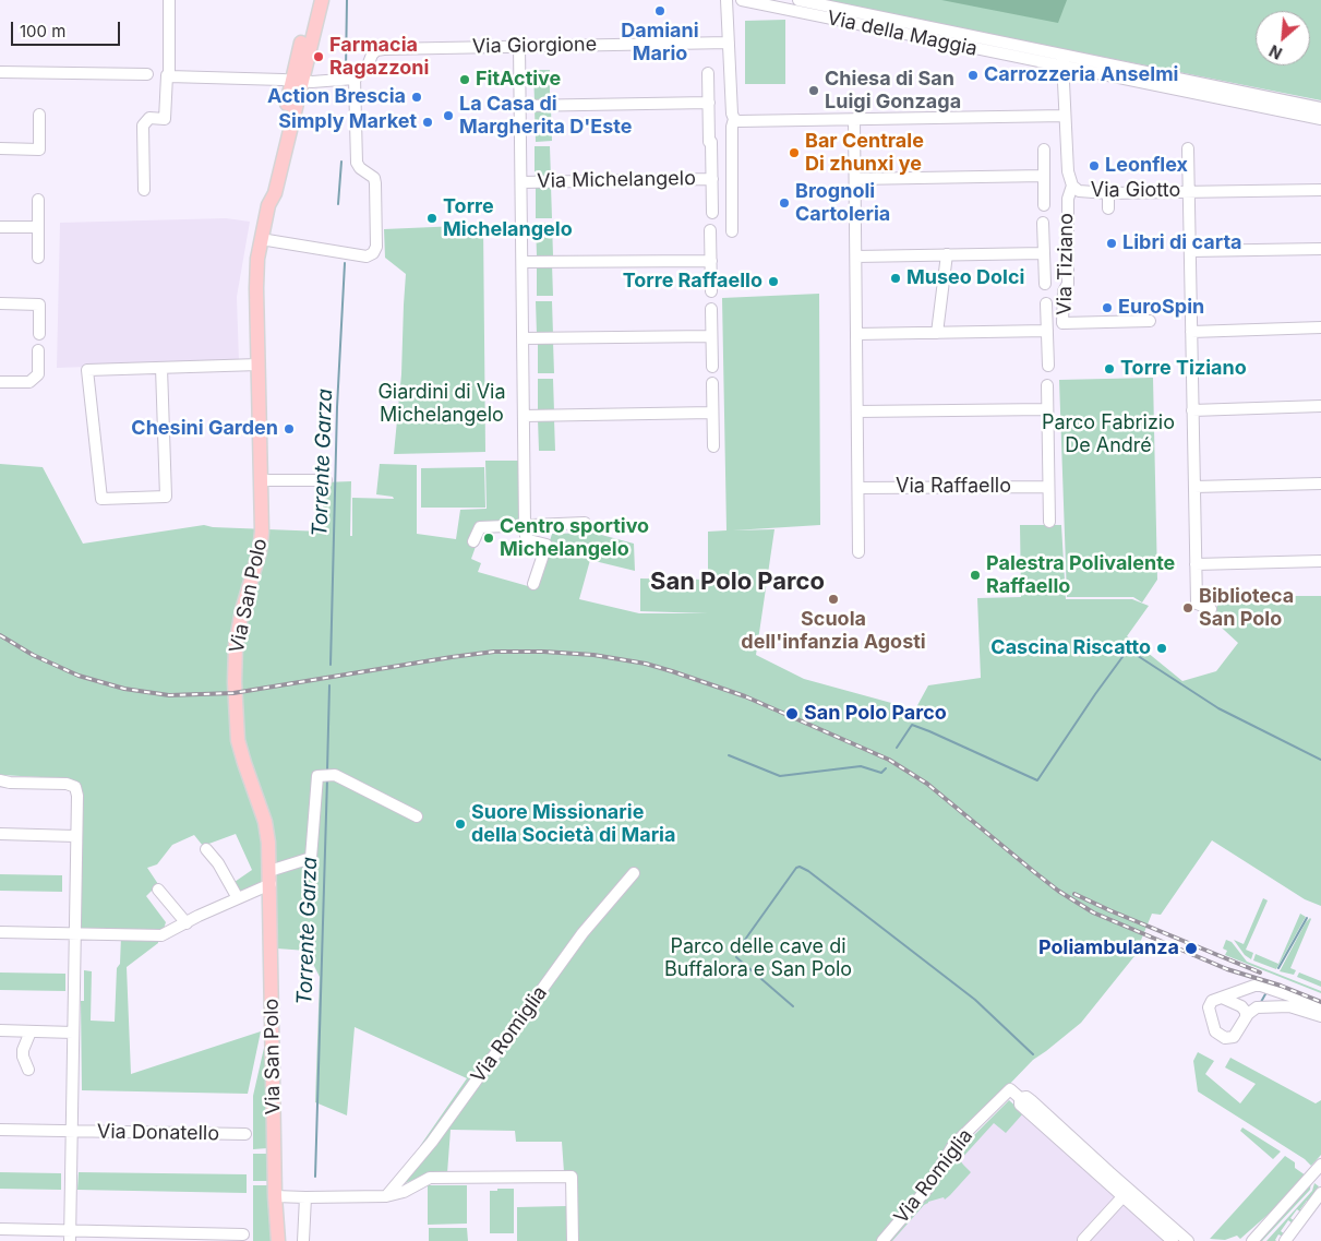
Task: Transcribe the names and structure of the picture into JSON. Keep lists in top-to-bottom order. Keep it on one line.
{"streets":{"main road":["Via San Polo"],"street":["Via della Maggia","Via Giorgione","Via Michelangelo","Via Giotto","Via Tiziano","Via Raffaello","Via Romiglia","Via Donatello"]},"crossings":[["Via della Maggia","Via Giotto"],["Via Giorgione","Via Michelangelo"],["Via Giotto","Via Tiziano"]],"districts":["San Polo Parco"],"water":["Torrente Garza"],"parks":["Giardini di Via Michelangelo","Parco Fabrizio De André","Parco delle cave di Buffalora e San Polo"],"places":["Damiani Mario","Farmacia Ragazzoni","Carrozzeria Anselmi","FitActive","Chiesa di San Luigi Gonzaga","Action Brescia","La Casa di Margherita D'Este","Simply Market","Bar Centrale Di zhunxi ye","Leonflex","Brognoli Cartoleria","Torre Michelangelo","Libri di carta","Museo Dolci","Torre Raffaello","EuroSpin","Torre Tiziano","Chesini Garden","Centro sportivo Michelangelo","Palestra Polivalente Raffaello","Scuola dell'infanzia Agosti","Biblioteca San Polo","Cascina Riscatto","San Polo Parco","Suore Missionarie della Società di Maria","Poliambulanza"],"scale_bar":"100 m","north":"bottom left"}
